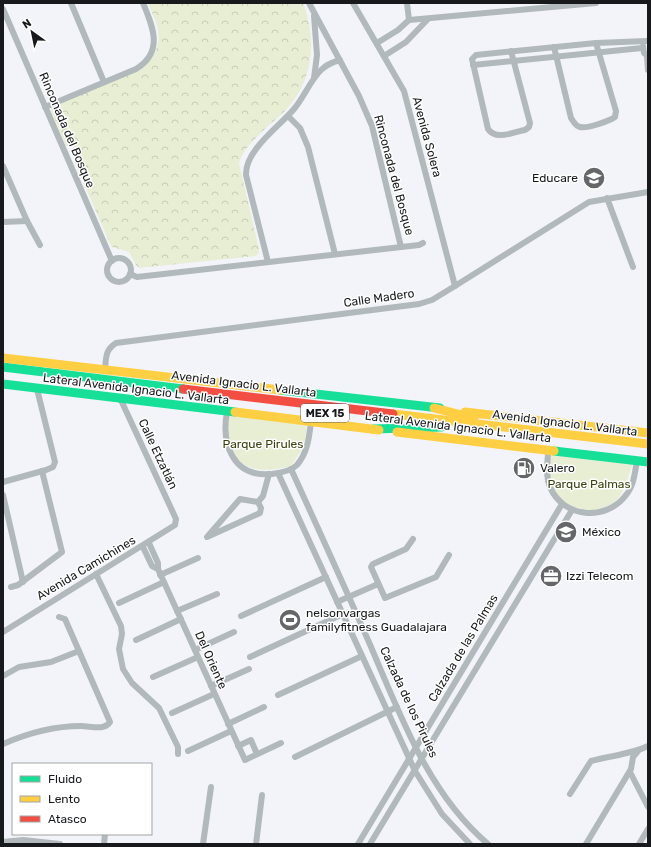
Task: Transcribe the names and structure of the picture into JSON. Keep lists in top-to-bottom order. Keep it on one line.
{"streets":{"main road":["Avenida Ignacio L. Vallarta","Lateral Avenida Ignacio L. Vallarta","MEX 15"],"street":["Rinconada del Bosque","Avenida Solera","Calle Madero","Calle Etzatlán","Avenida Camichines","Calzada de las Palmas","Del Oriente","Calzada de los Pirules"]},"crossings":[["Avenida Solera","Calle Madero"],["Calle Madero","Lateral Avenida Ignacio L. Vallarta"],["Avenida Ignacio L. Vallarta","Lateral Avenida Ignacio L. Vallarta"],["Lateral Avenida Ignacio L. Vallarta","Calle Etzatlán"],["Calle Etzatlán","Avenida Camichines"],["Calzada de las Palmas","Calzada de los Pirules"]],"parks":["Parque Pirules","Parque Palmas"],"places":{"school or university":["Educare","México"],"fuel station":["Valero"],"office":["Izzi Telecom"],"sports":["nelsonvargas familyfitness Guadalajara"]},"legend":["Fluido","Lento","Atasco"],"north":"top left"}
